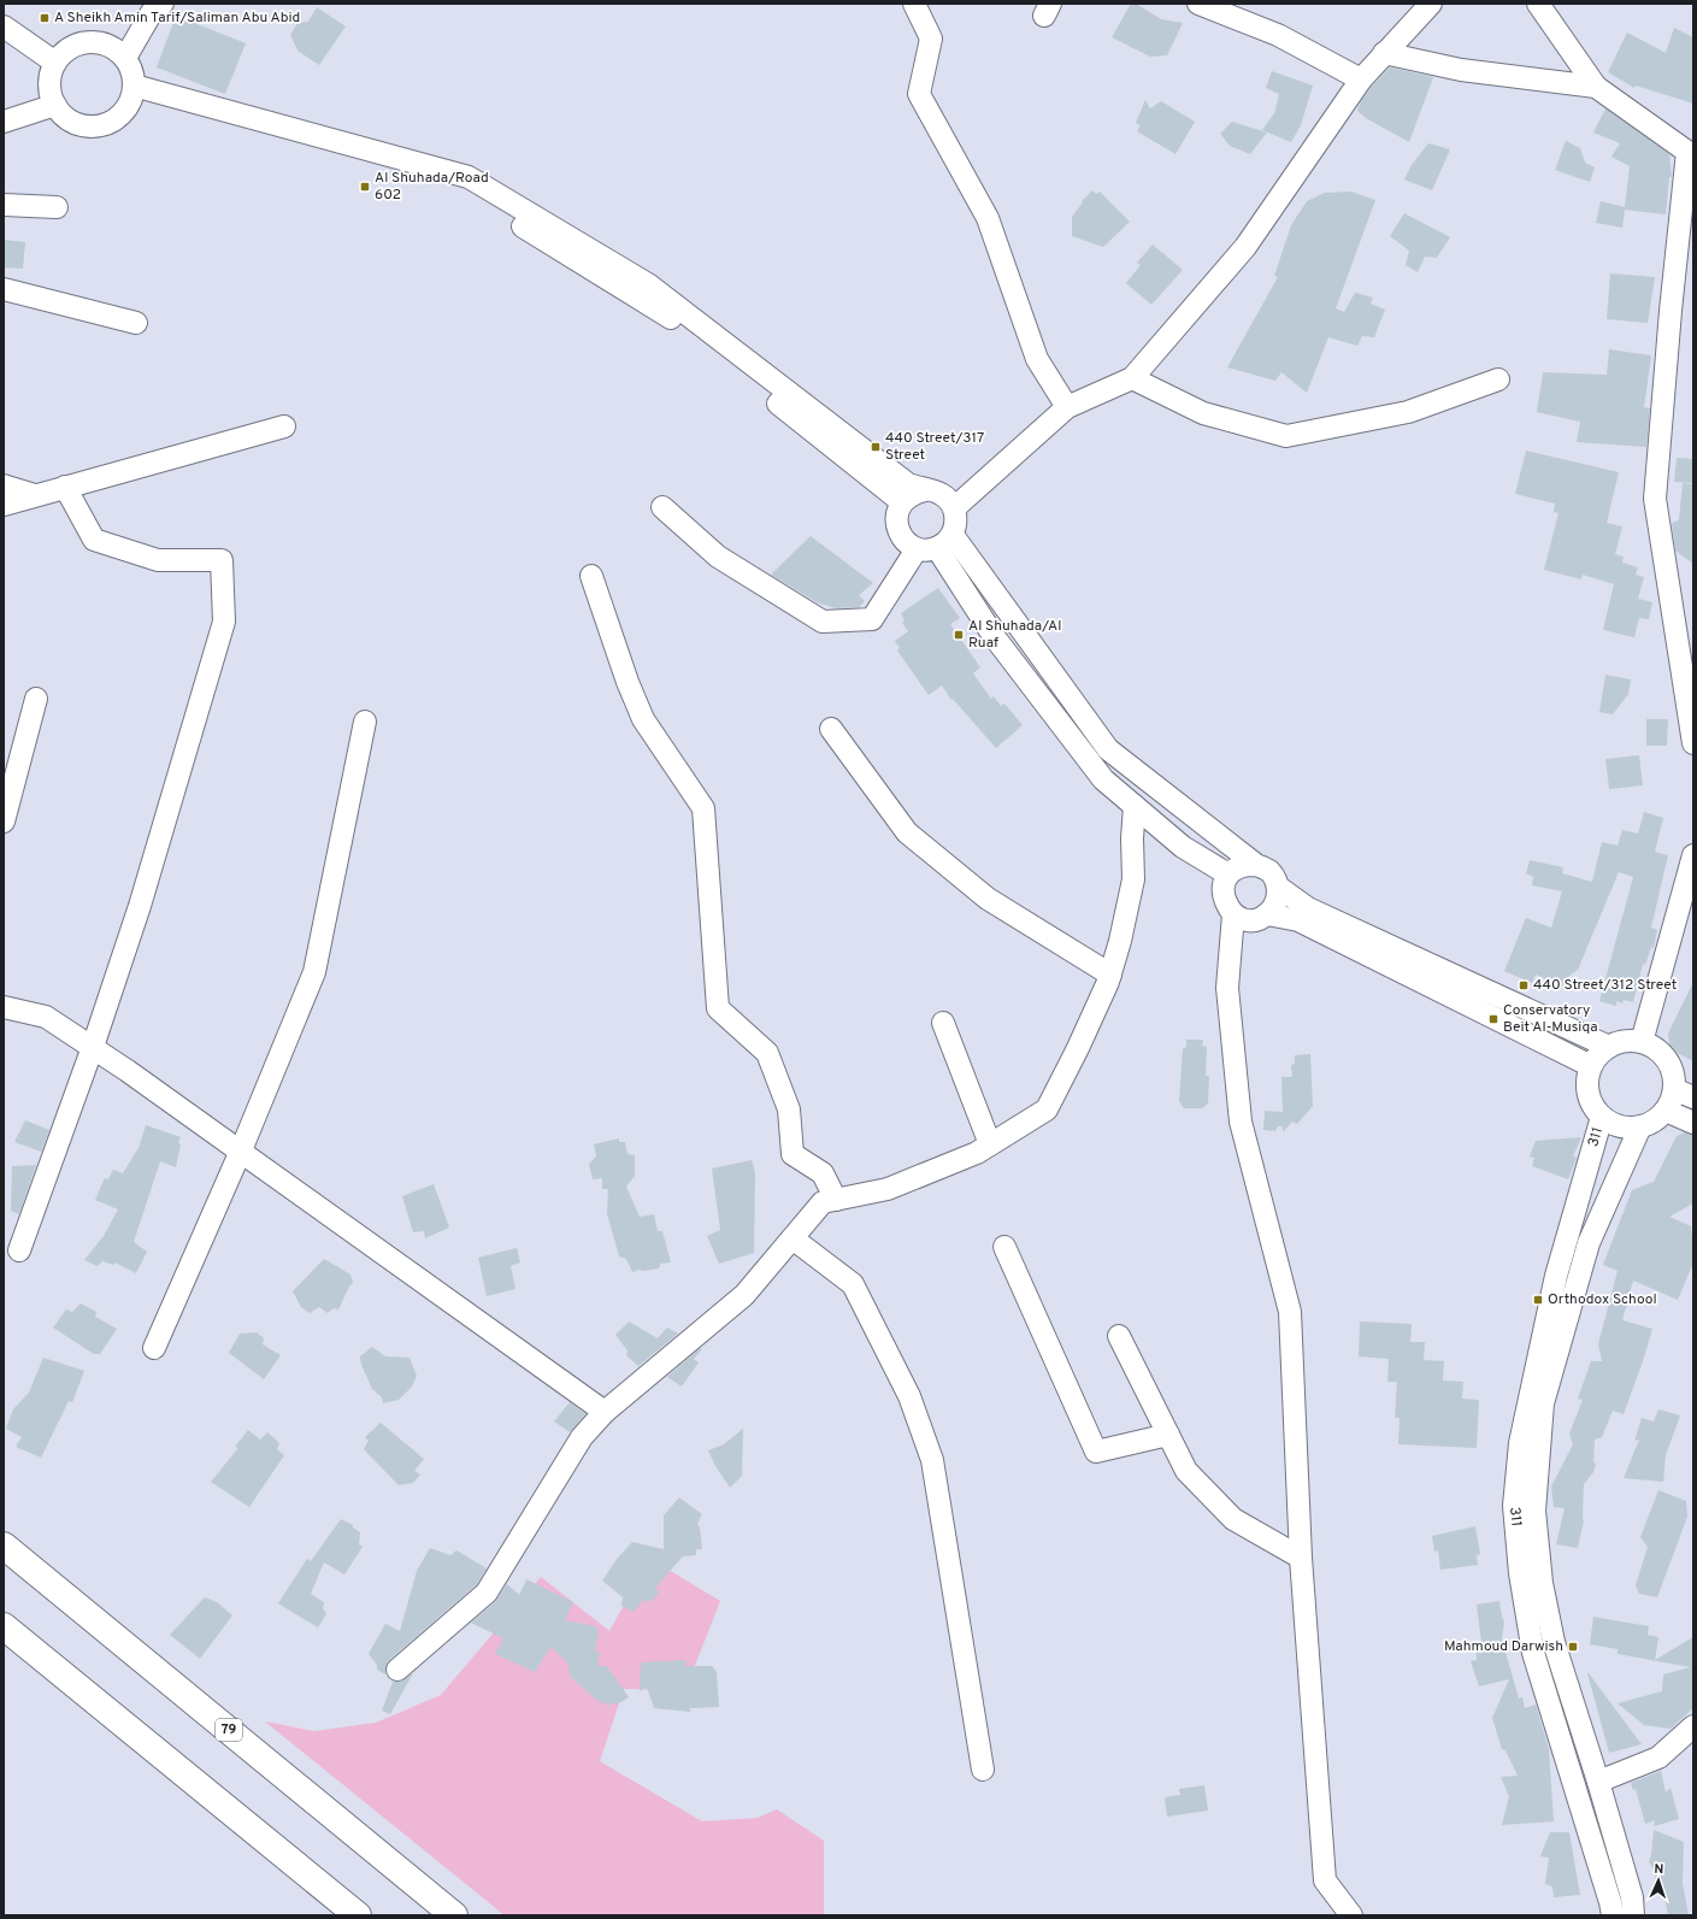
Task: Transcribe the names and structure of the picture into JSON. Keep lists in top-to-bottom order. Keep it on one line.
{"streets":{"highway":["79"],"street":["311"]},"places":{"transit":["A Sheikh Amin Tarif/Saliman Abu Abid","Al Shuhada/Road 602","440 Street/317 Street","Al Shuhada/Al Ruaf","440 Street/312 Street","Conservatory Beit Al-Musiqa","Orthodox School","Mahmoud Darwish"]},"north":"top"}
